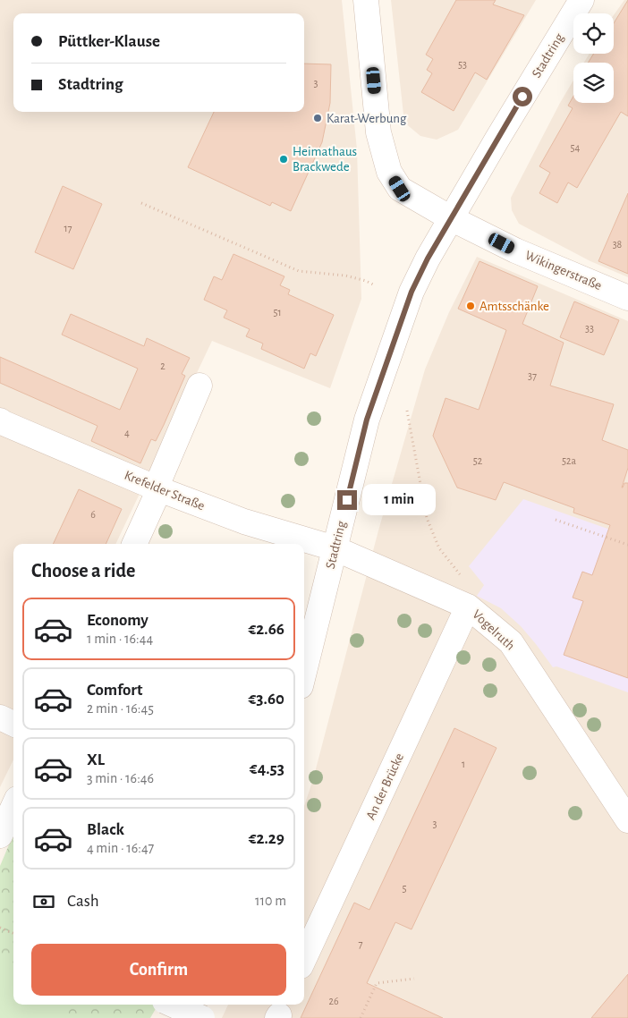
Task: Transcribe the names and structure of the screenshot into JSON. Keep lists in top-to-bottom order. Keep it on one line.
{"streets":{"street":["Stadtring","Wikingerstraße","Krefelder Straße","Vogelruth","An der Brücke"]},"crossings":[["Stadtring","Wikingerstraße"],["Stadtring","Krefelder Straße"],["Stadtring","Vogelruth"],["Krefelder Straße","Vogelruth"],["Vogelruth","An der Brücke"]],"places":["Karat-Werbung","Heimathaus Brackwede","Amtsschänke"],"house_numbers":["53","3","54","17","38","51","33","2","37","4","52","52a","6","1","3","5","7","26"],"page":{"banner":["Püttker-Klause","Stadtring"],"bubble":"1 min","heading":"Choose a ride","list":[{"name":"Economy","note":"1 min · 16:44","value":"€2.66"},{"name":"Comfort","note":"2 min · 16:45","value":"€3.60"},{"name":"XL","note":"3 min · 16:46","value":"€4.53"},{"name":"Black","note":"4 min · 16:47","value":"€2.29"}],"pay":["Cash","110 m"],"buttons":"Confirm"}}
